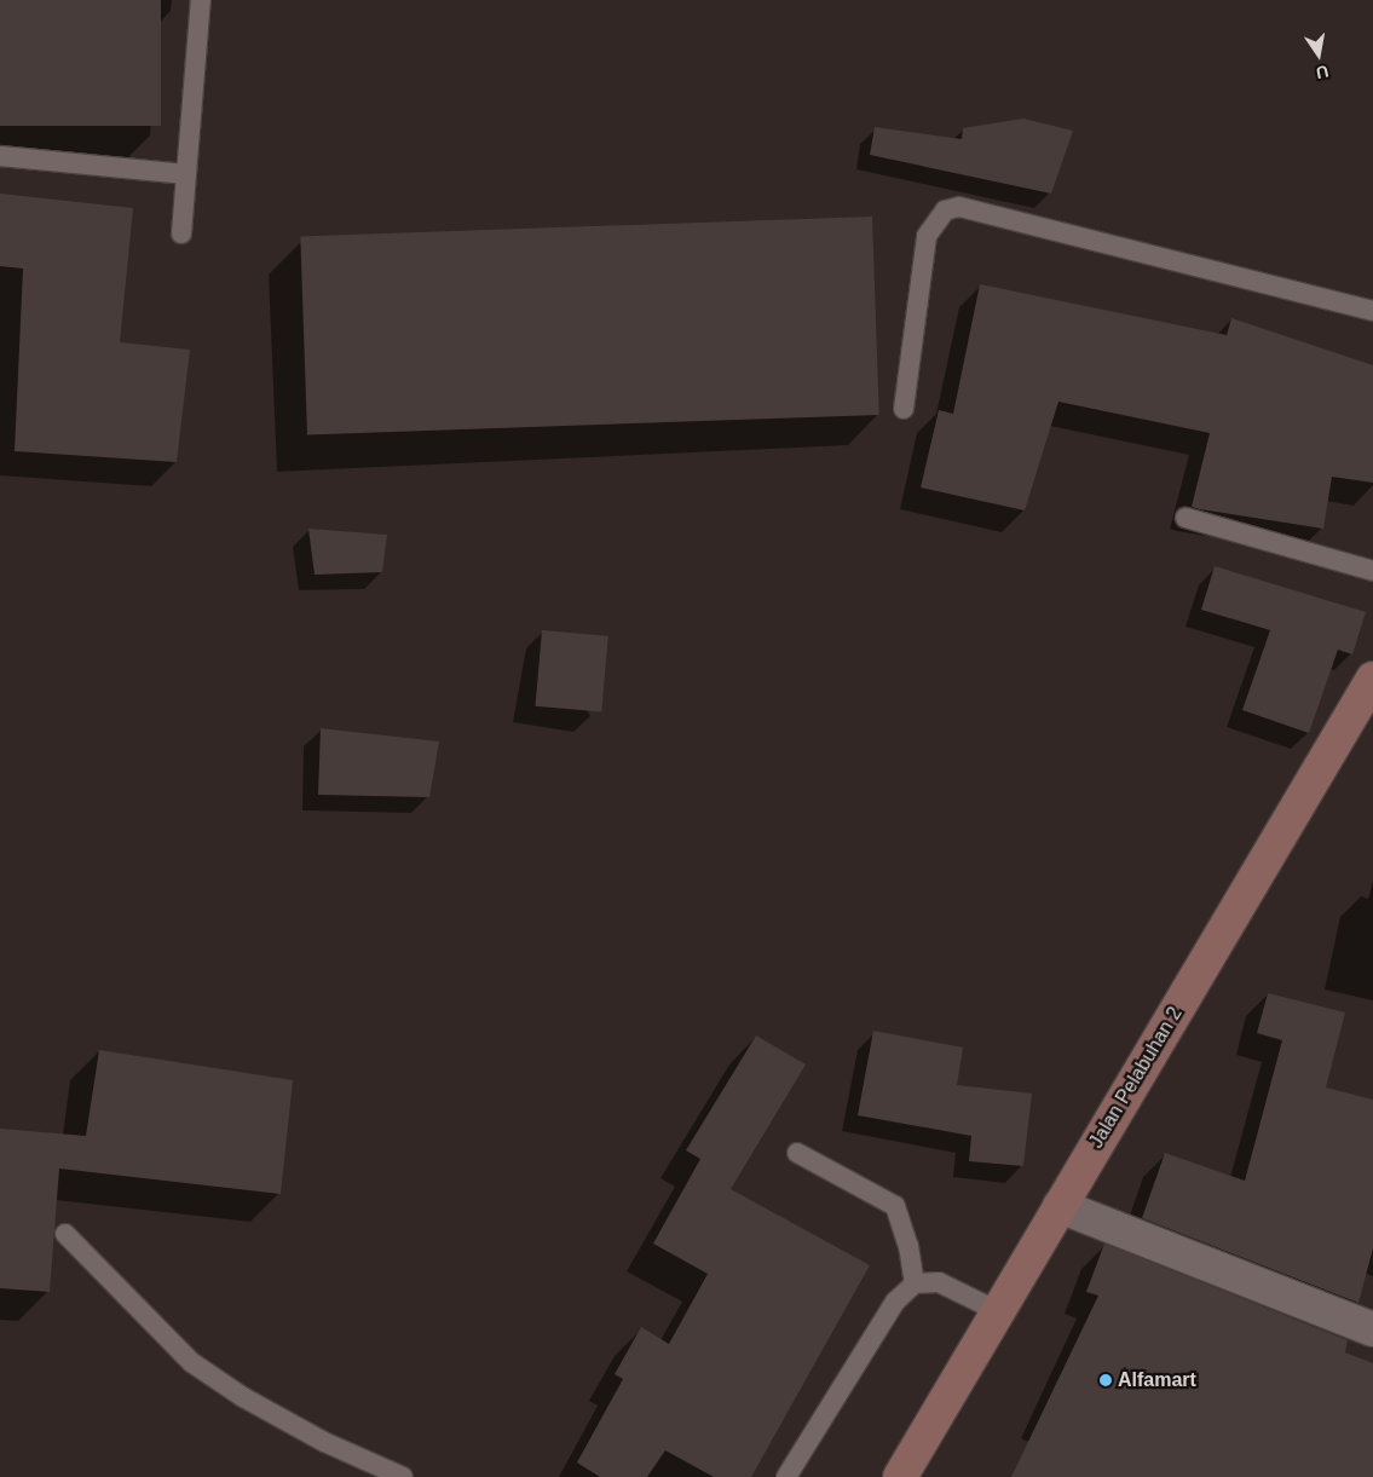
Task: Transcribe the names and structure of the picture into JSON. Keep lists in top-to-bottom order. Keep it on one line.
{"streets":{"main road":["Jalan Pelabuhan 2"]},"places":["Alfamart"],"north":"bottom"}
